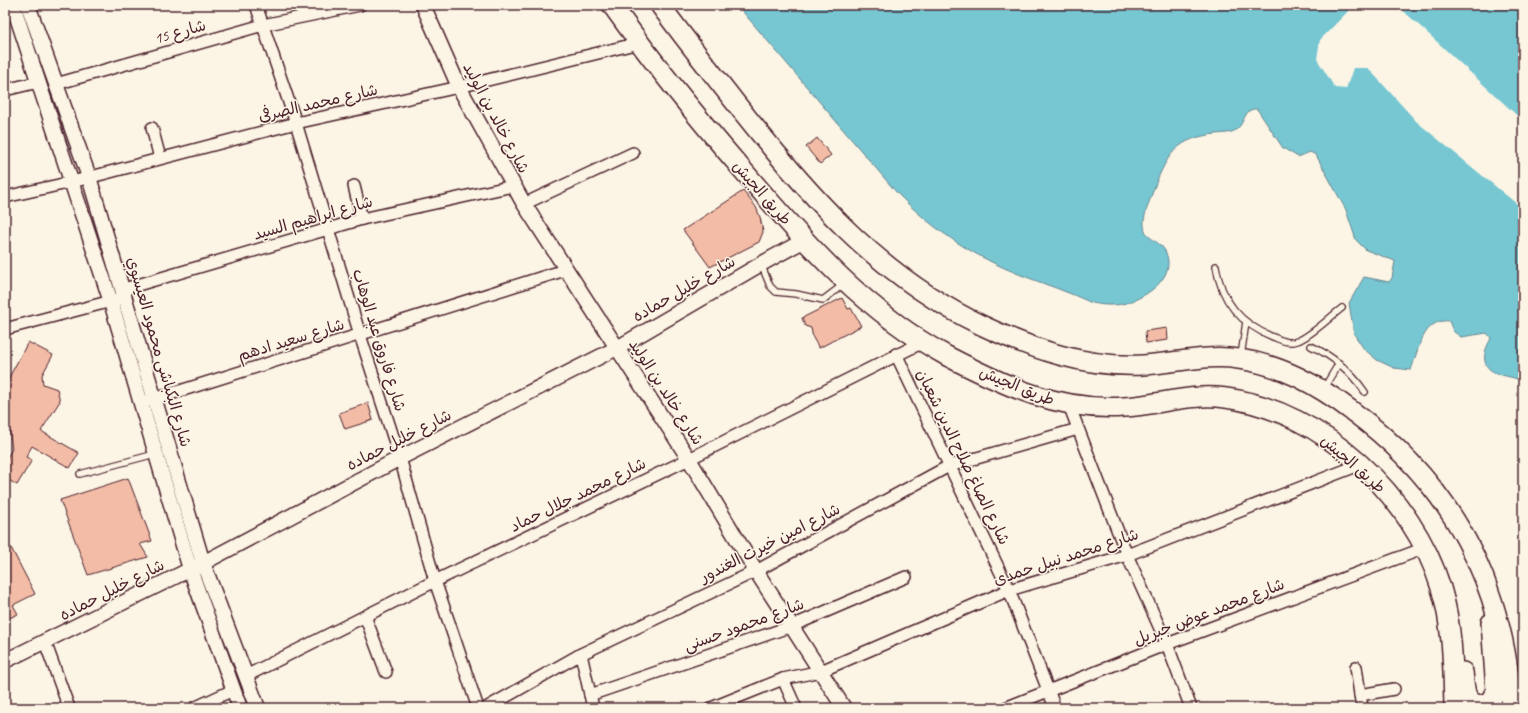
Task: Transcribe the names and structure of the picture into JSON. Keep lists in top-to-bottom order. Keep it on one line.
{"streets":{"highway":["طريق الجيش"],"street":["شارع 15","شارع محمد الصرفى","شارع خالد بن الوليد","شارع ابراهيم السيد","شارع خليل حماده","شارع سعيد ادهم","شارع فاروق عبد الوهاب","شارع البكباشى محمود العيسوي","شارع الصاغ صلاح الدين شعبان","شارع محمد جلال حماد","شارع امين خيرت الغندور","شارع محمد نبيل حمدى","شارع محمد عوض جبريل","شارع محمود حسنى"]},"crossings":[["شارع 15","شارع فاروق عبد الوهاب"],["شارع 15","شارع البكباشى محمود العيسوي"],["شارع محمد الصرفى","شارع خالد بن الوليد"],["شارع محمد الصرفى","طريق الجيش"],["شارع محمد الصرفى","شارع فاروق عبد الوهاب"],["شارع محمد الصرفى","شارع البكباشى محمود العيسوي"],["شارع خالد بن الوليد","شارع ابراهيم السيد"],["شارع خالد بن الوليد","شارع خليل حماده"],["شارع خالد بن الوليد","شارع سعيد ادهم"],["شارع خالد بن الوليد","شارع محمد جلال حماد"],["شارع خالد بن الوليد","شارع امين خيرت الغندور"],["شارع خالد بن الوليد","شارع محمد نبيل حمدى"],["شارع خالد بن الوليد","شارع محمود حسنى"],["طريق الجيش","شارع خليل حماده"],["طريق الجيش","شارع محمد جلال حماد"],["طريق الجيش","شارع محمد نبيل حمدى"],["طريق الجيش","شارع محمد عوض جبريل"],["شارع ابراهيم السيد","شارع فاروق عبد الوهاب"],["شارع ابراهيم السيد","شارع البكباشى محمود العيسوي"],["شارع خليل حماده","شارع فاروق عبد الوهاب"],["شارع خليل حماده","شارع البكباشى محمود العيسوي"],["شارع سعيد ادهم","شارع فاروق عبد الوهاب"],["شارع سعيد ادهم","شارع البكباشى محمود العيسوي"],["شارع فاروق عبد الوهاب","شارع محمد جلال حماد"],["شارع البكباشى محمود العيسوي","شارع محمد جلال حماد"],["شارع الصاغ صلاح الدين شعبان","شارع محمد جلال حماد"],["شارع الصاغ صلاح الدين شعبان","شارع امين خيرت الغندور"],["شارع الصاغ صلاح الدين شعبان","شارع محمد نبيل حمدى"],["شارع الصاغ صلاح الدين شعبان","شارع محمد عوض جبريل"]]}
